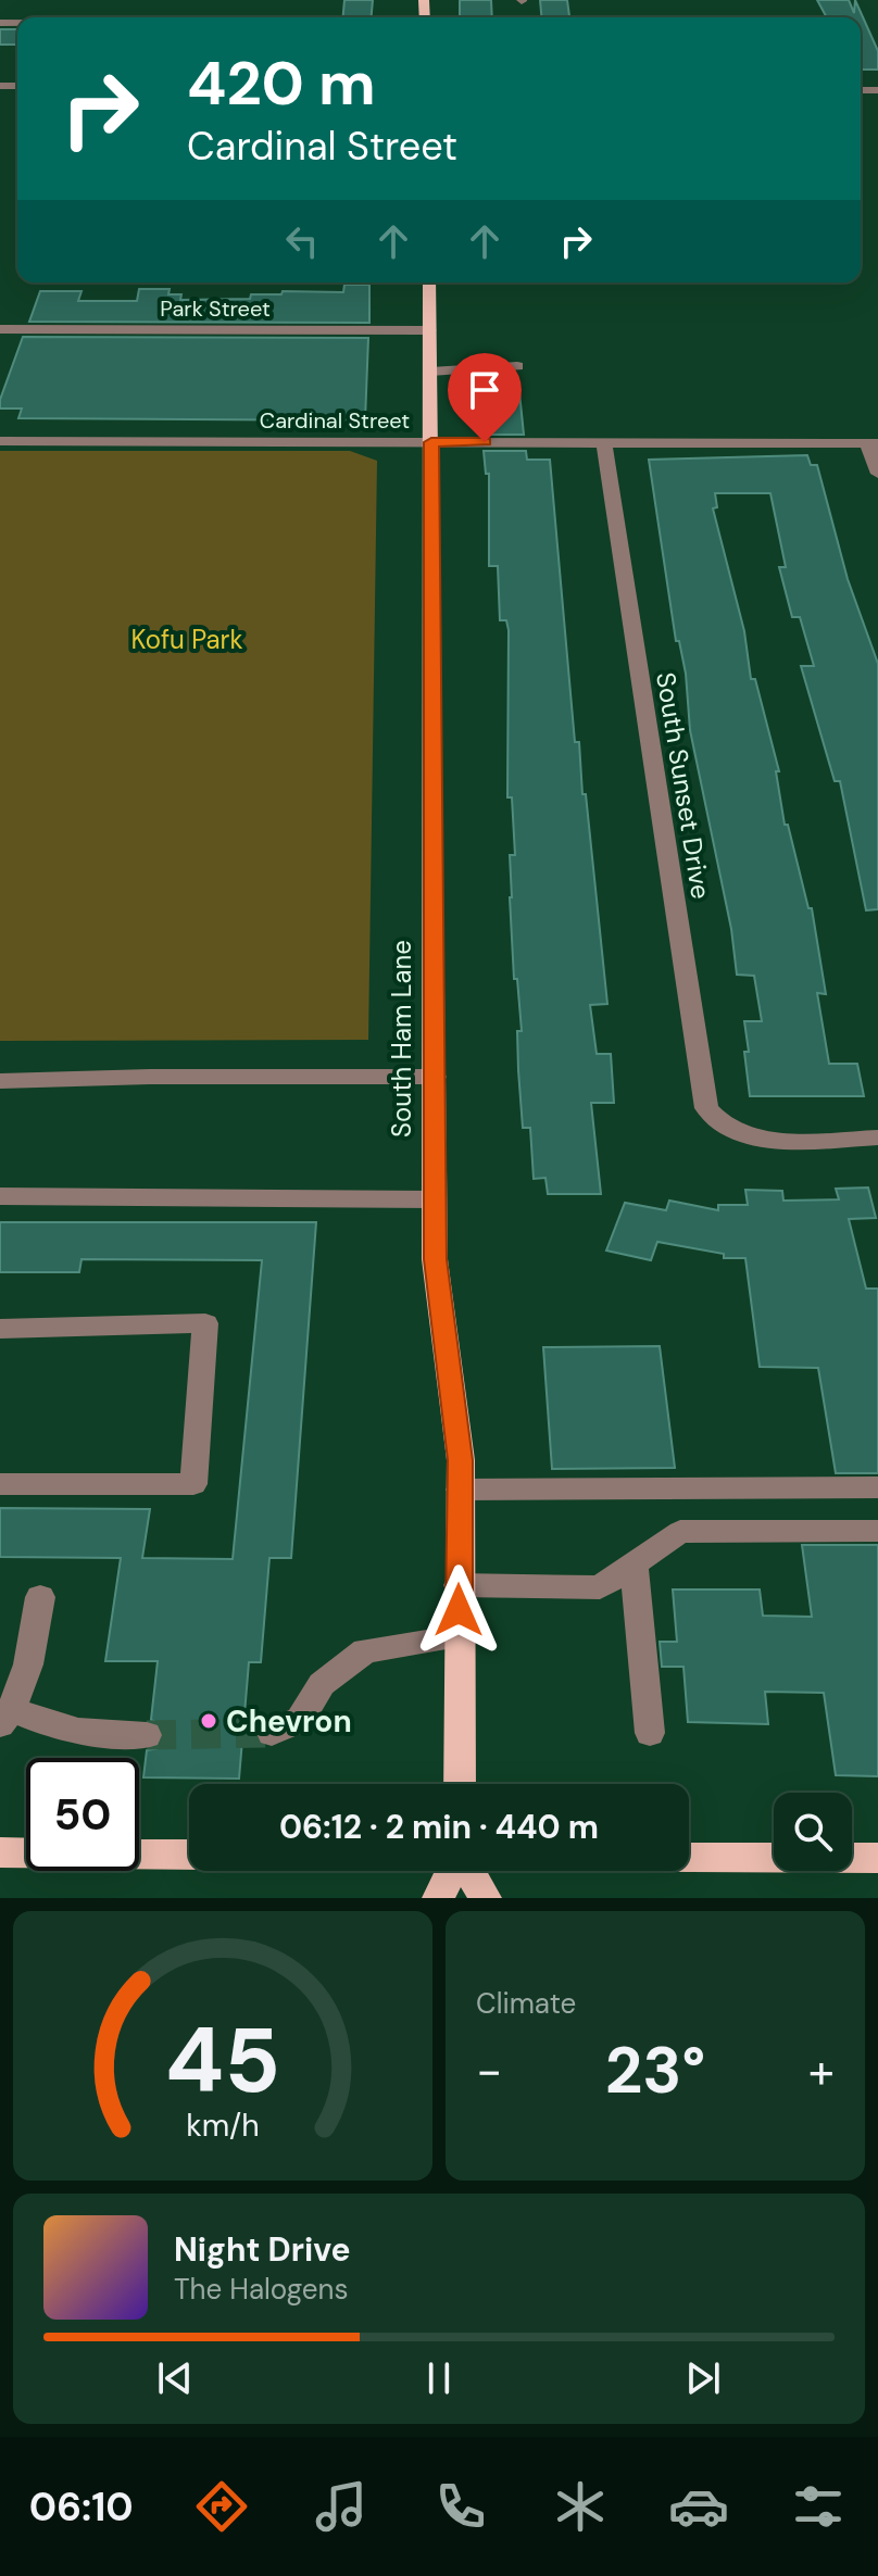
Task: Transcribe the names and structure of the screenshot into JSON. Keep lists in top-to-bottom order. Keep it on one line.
{"streets":{"main road":["South Ham Lane"],"street":["Park Street","Cardinal Street","South Sunset Drive"]},"crossings":[["Park Street","South Ham Lane"],["Cardinal Street","South Sunset Drive"],["Cardinal Street","South Ham Lane"]],"parks":["Kofu Park"],"places":["Chevron"],"page":{"turn":["420 m","Cardinal Street"],"limit":"50","trip":"06:12 · 2 min · 440 m","tile":"Climate","heat":["−","23°","+"],"song":["Night Drive","The Halogens"],"tabs":"06:10","gauge":["45","km/h"]}}
